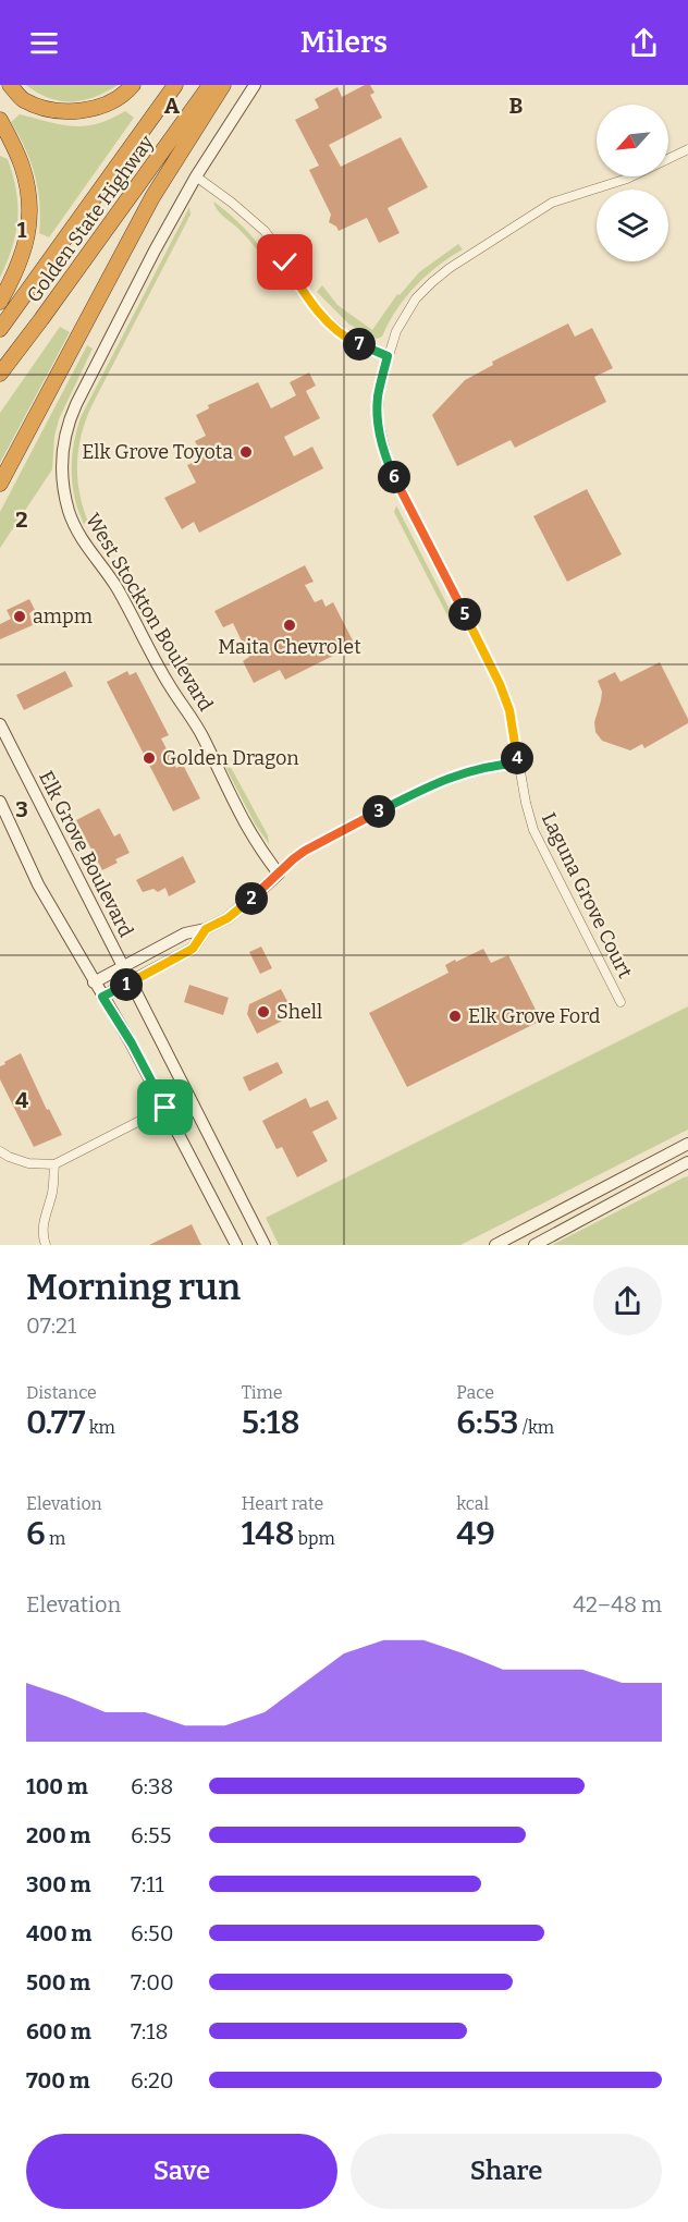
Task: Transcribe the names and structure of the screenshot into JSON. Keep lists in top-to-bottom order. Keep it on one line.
{"streets":{"highway":["Golden State Highway"],"street":["West Stockton Boulevard","Elk Grove Boulevard","Laguna Grove Court"]},"places":["Elk Grove Toyota","ampm","Maita Chevrolet","Golden Dragon","Shell","Elk Grove Ford"],"north":"bottom left","page":{"header":"Milers","pins":["7","6","5","4","3","2","1"],"heading":["Morning run","07:21"],"stats":[["Distance","0.77 km"],["Time","5:18"],["Pace","6:53 /km"],["Elevation","6 m"],["Heart rate","148 bpm"],["kcal","49"]],"chart":["Elevation","42–48 m"],"list":[{"name":"100 m","note":"6:38"},{"name":"200 m","note":"6:55"},{"name":"300 m","note":"7:11"},{"name":"400 m","note":"6:50"},{"name":"500 m","note":"7:00"},{"name":"600 m","note":"7:18"},{"name":"700 m","note":"6:20"}],"buttons":["Save","Share"]},"grid":{"columns":["A","B"],"rows":["1","2","3","4"]}}
